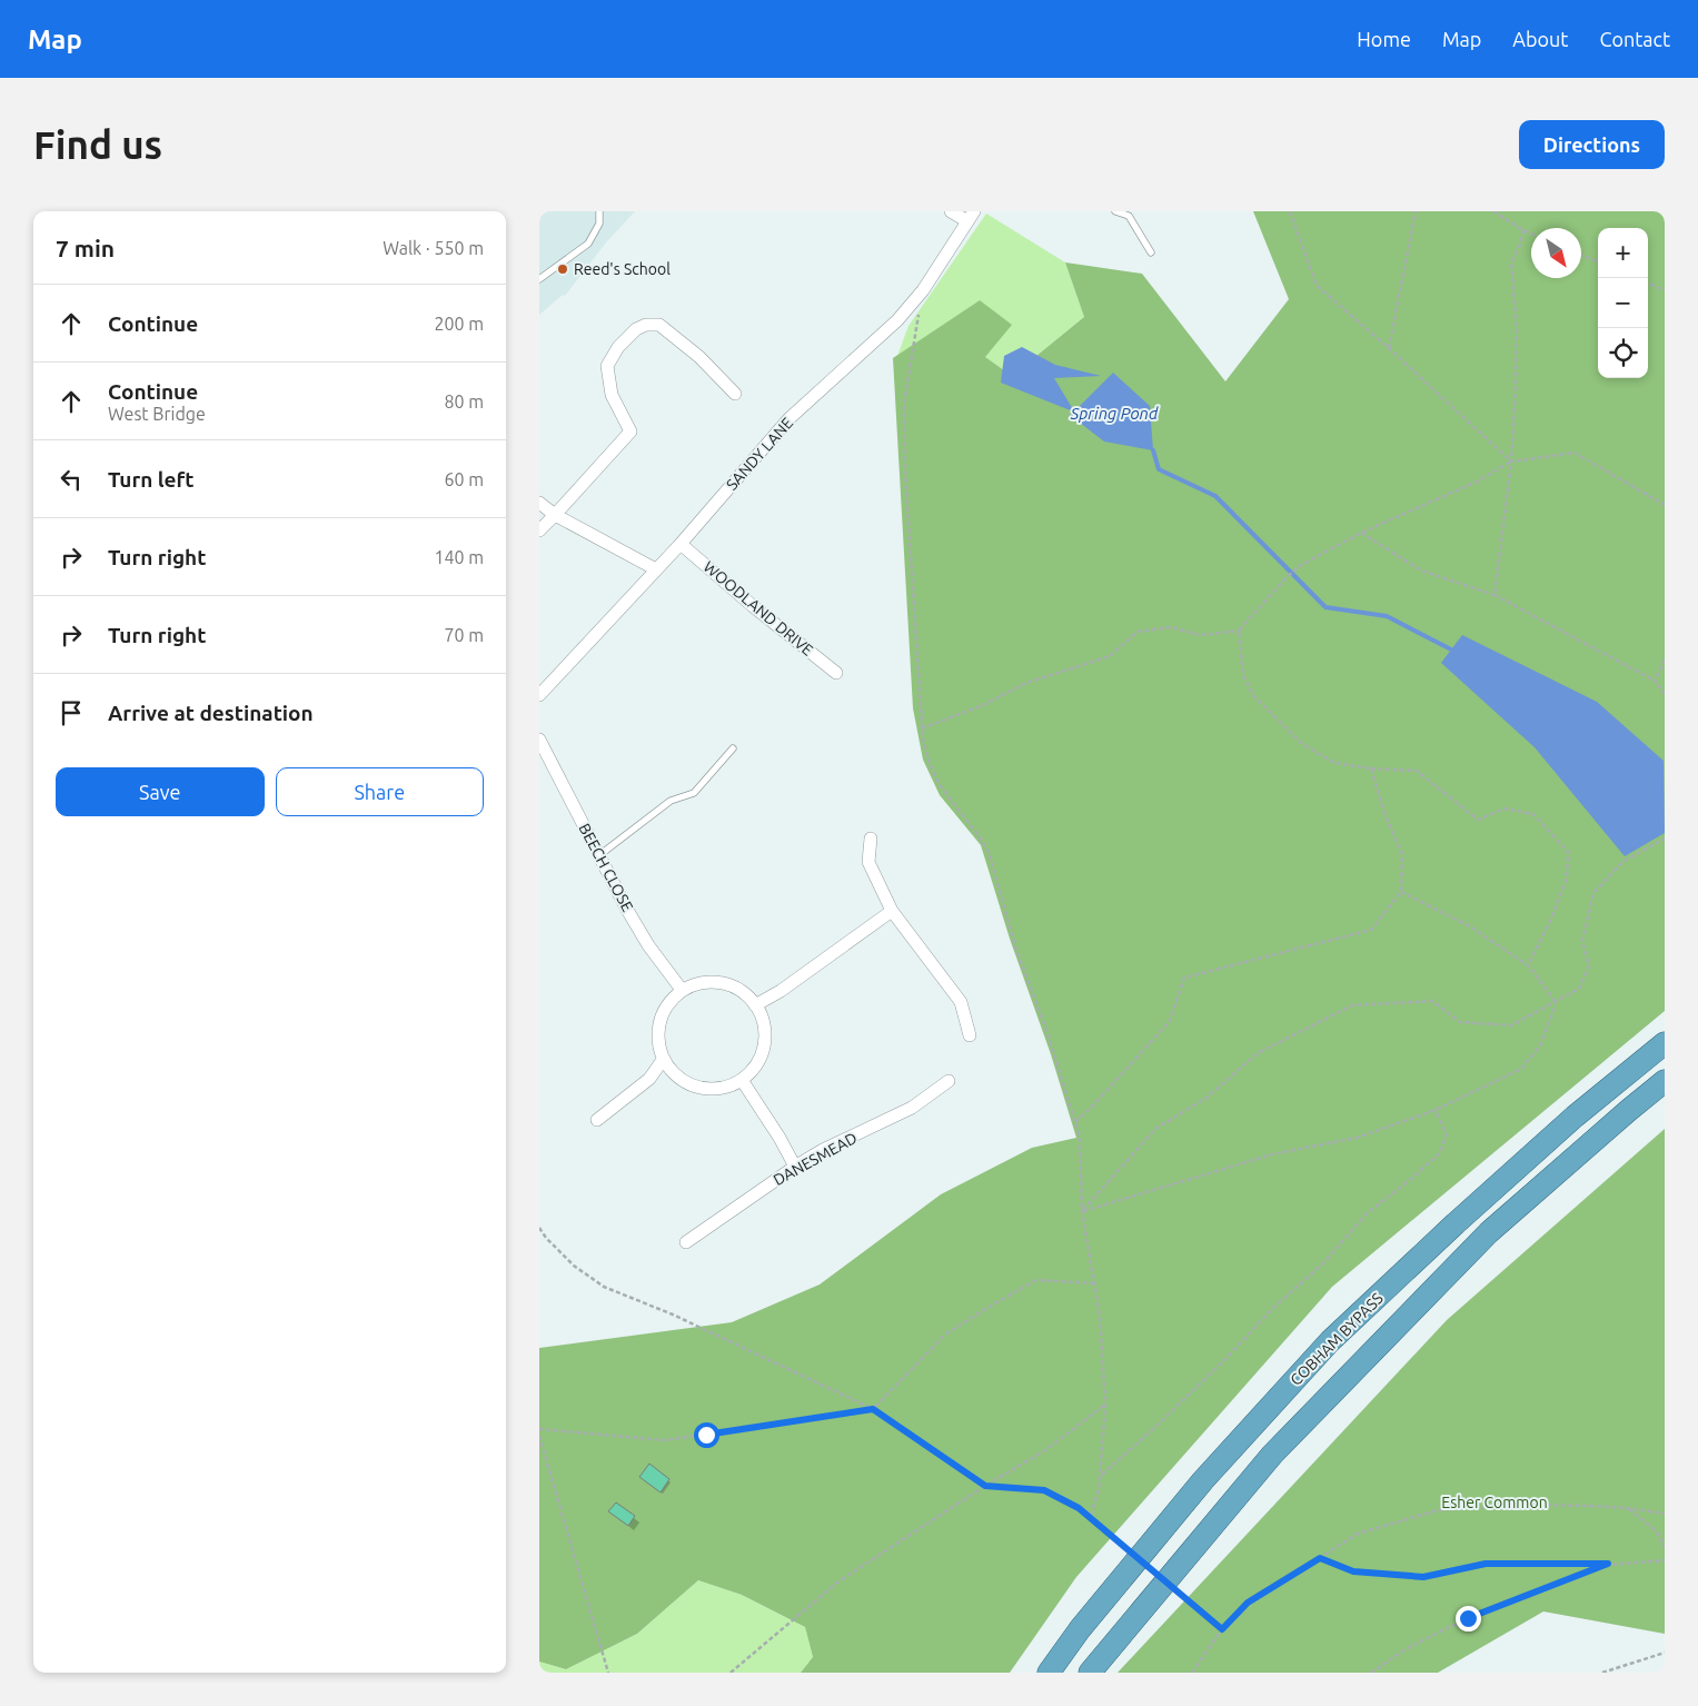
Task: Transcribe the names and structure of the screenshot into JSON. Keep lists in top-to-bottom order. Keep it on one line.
{"streets":{"highway":["COBHAM BYPASS"],"street":["SANDY LANE","WOODLAND DRIVE","BEECH CLOSE","DANESMEAD"]},"crossings":[["SANDY LANE","WOODLAND DRIVE"]],"water":["Spring Pond"],"parks":["Esher Common"],"places":["Reed's School"],"north":"bottom right","page":{"header":"Map","nav":["Home","Map","About","Contact"],"buttons":["Directions",["Save","Share"]],"title":"Find us","heading":["7 min","Walk · 550 m"],"map_buttons":["+","−"],"list":[["Continue","200 m"],["Continue","West Bridge","80 m"],["Turn left","60 m"],["Turn right","140 m"],["Turn right","70 m"],"Arrive at destination"]}}
